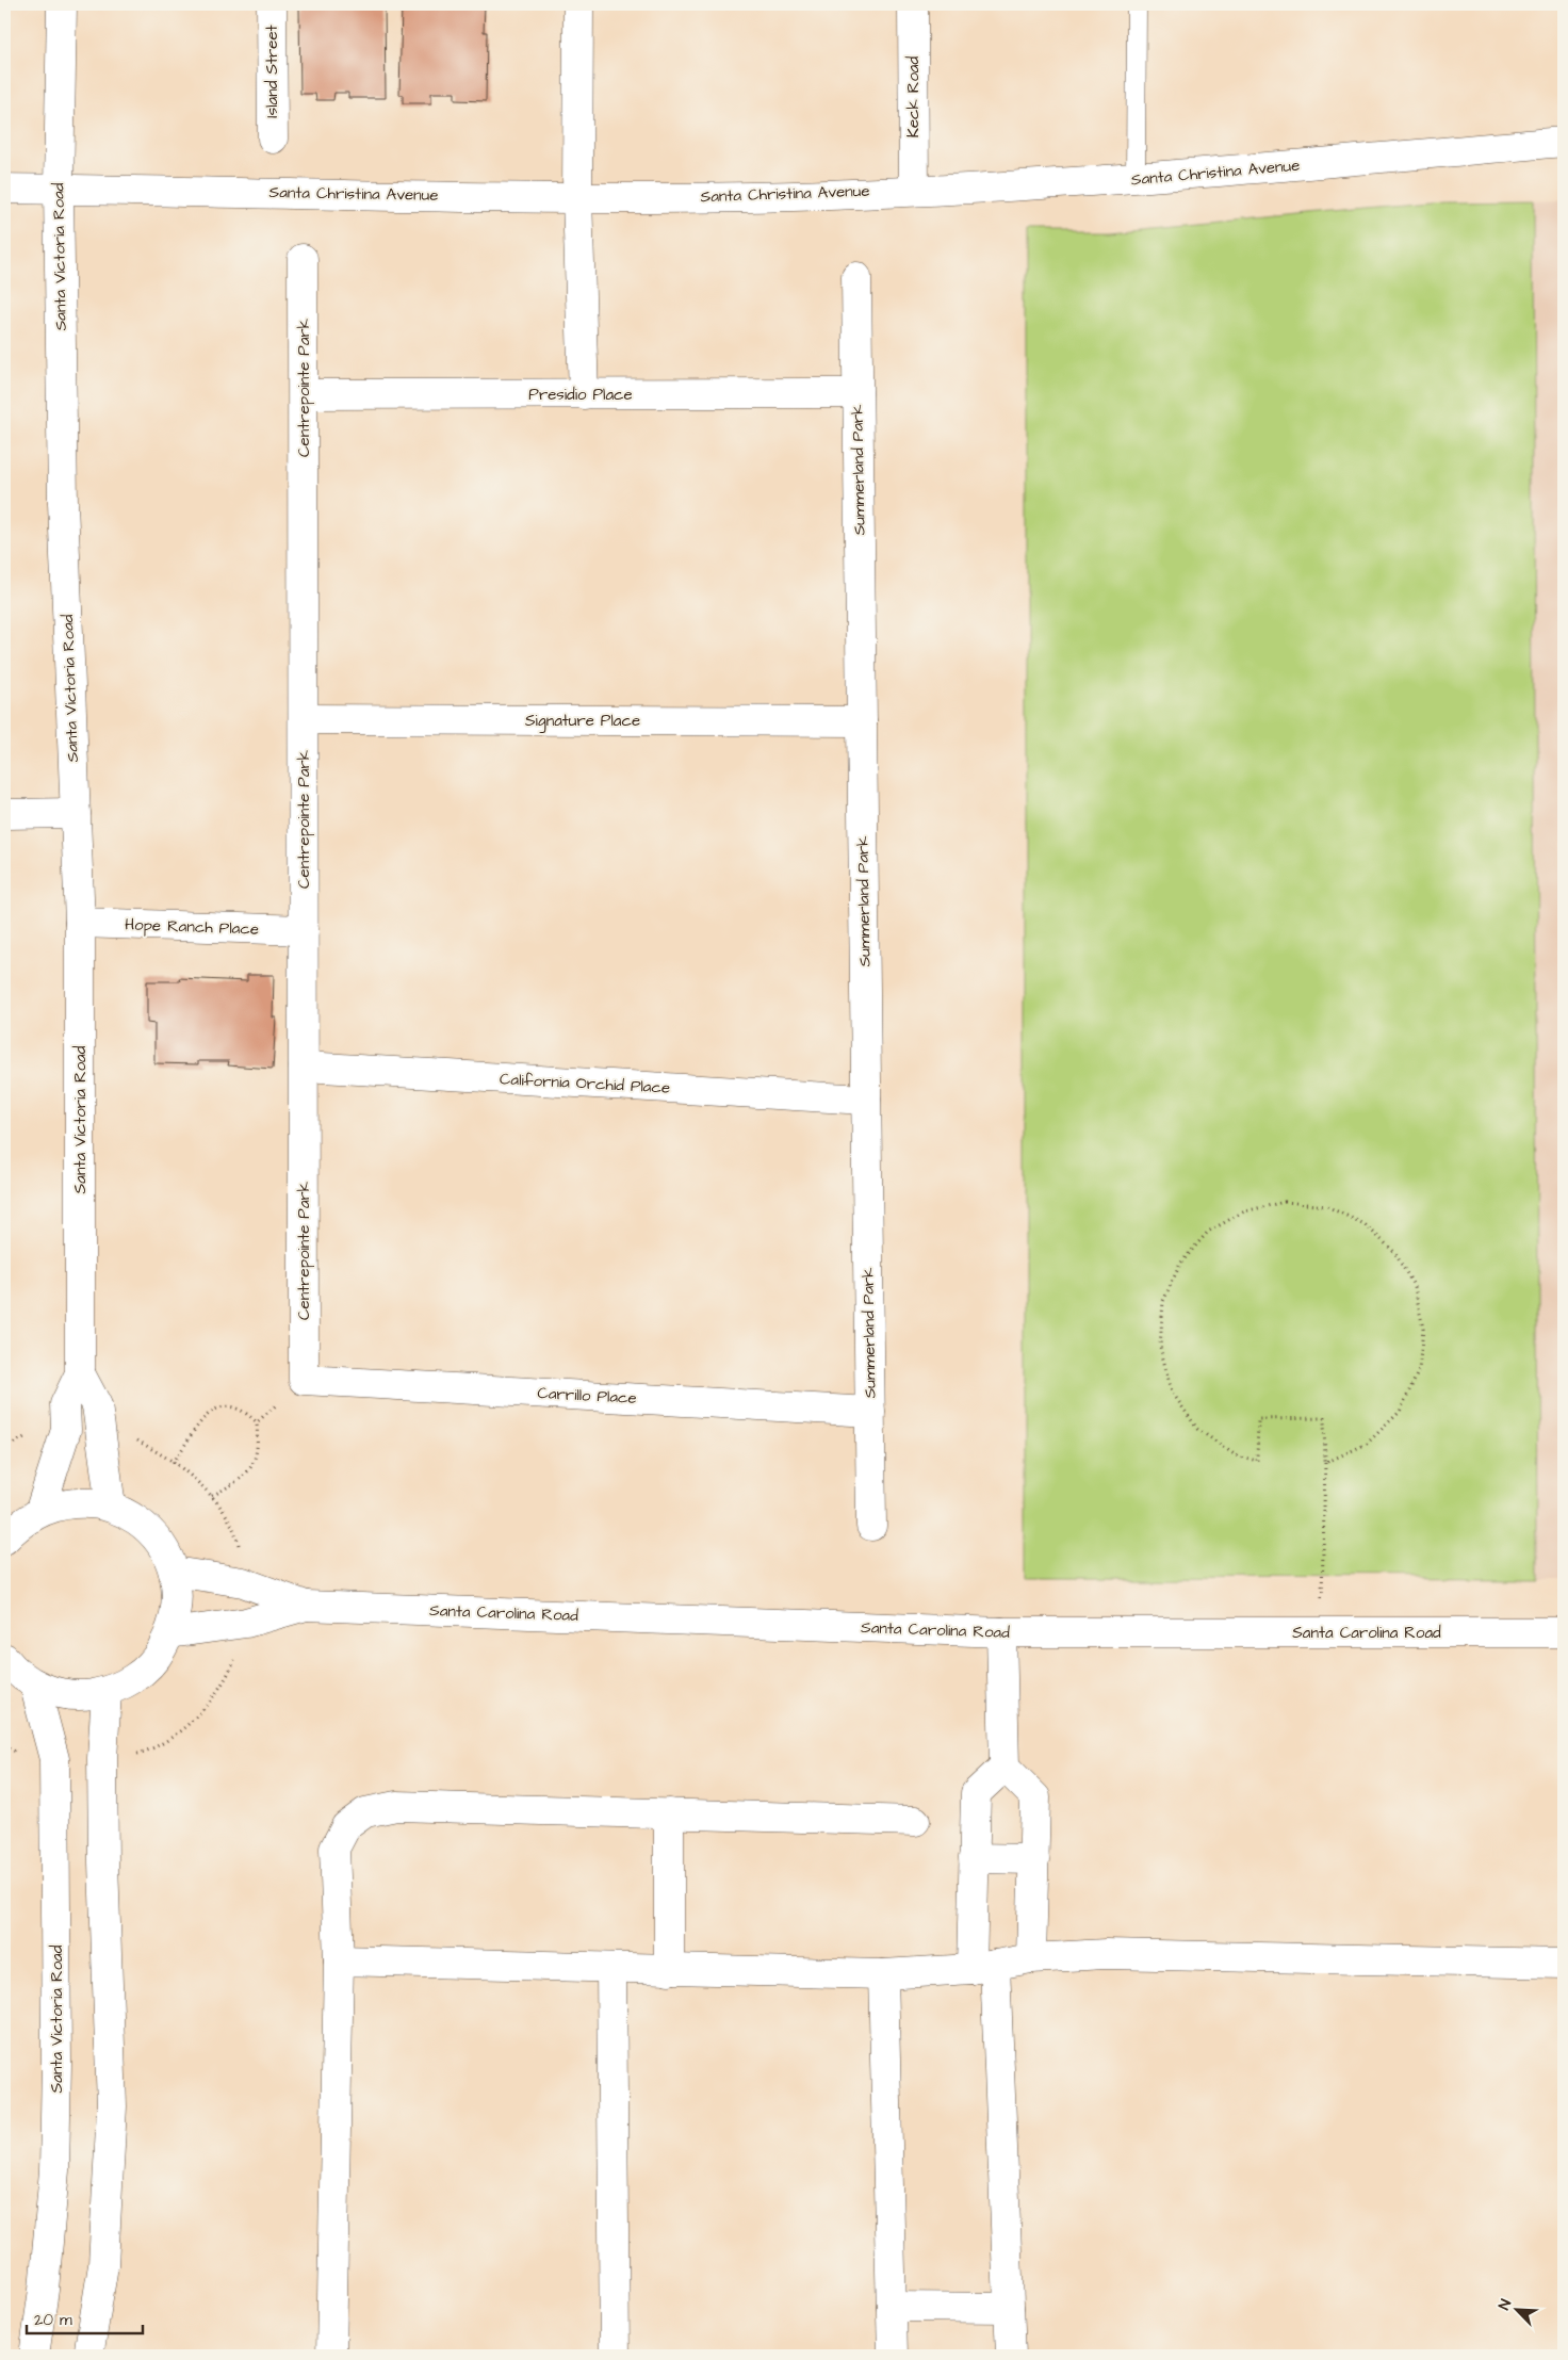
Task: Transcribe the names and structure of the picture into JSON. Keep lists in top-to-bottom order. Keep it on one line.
{"streets":{"street":["Island Street","Keck Road","Santa Christina Avenue","Santa Victoria Road","Centrepointe Park","Presidio Place","Summerland Park","Signature Place","Hope Ranch Place","California Orchid Place","Carrillo Place","Santa Carolina Road"]},"crossings":[["Keck Road","Santa Christina Avenue"],["Santa Christina Avenue","Santa Victoria Road"],["Santa Victoria Road","Hope Ranch Place"],["Centrepointe Park","Presidio Place"],["Centrepointe Park","Signature Place"],["Centrepointe Park","Hope Ranch Place"],["Centrepointe Park","California Orchid Place"],["Centrepointe Park","Carrillo Place"],["Presidio Place","Summerland Park"],["Summerland Park","Signature Place"],["Summerland Park","California Orchid Place"],["Summerland Park","Carrillo Place"]],"scale_bar":"20 m","north":"top left"}
